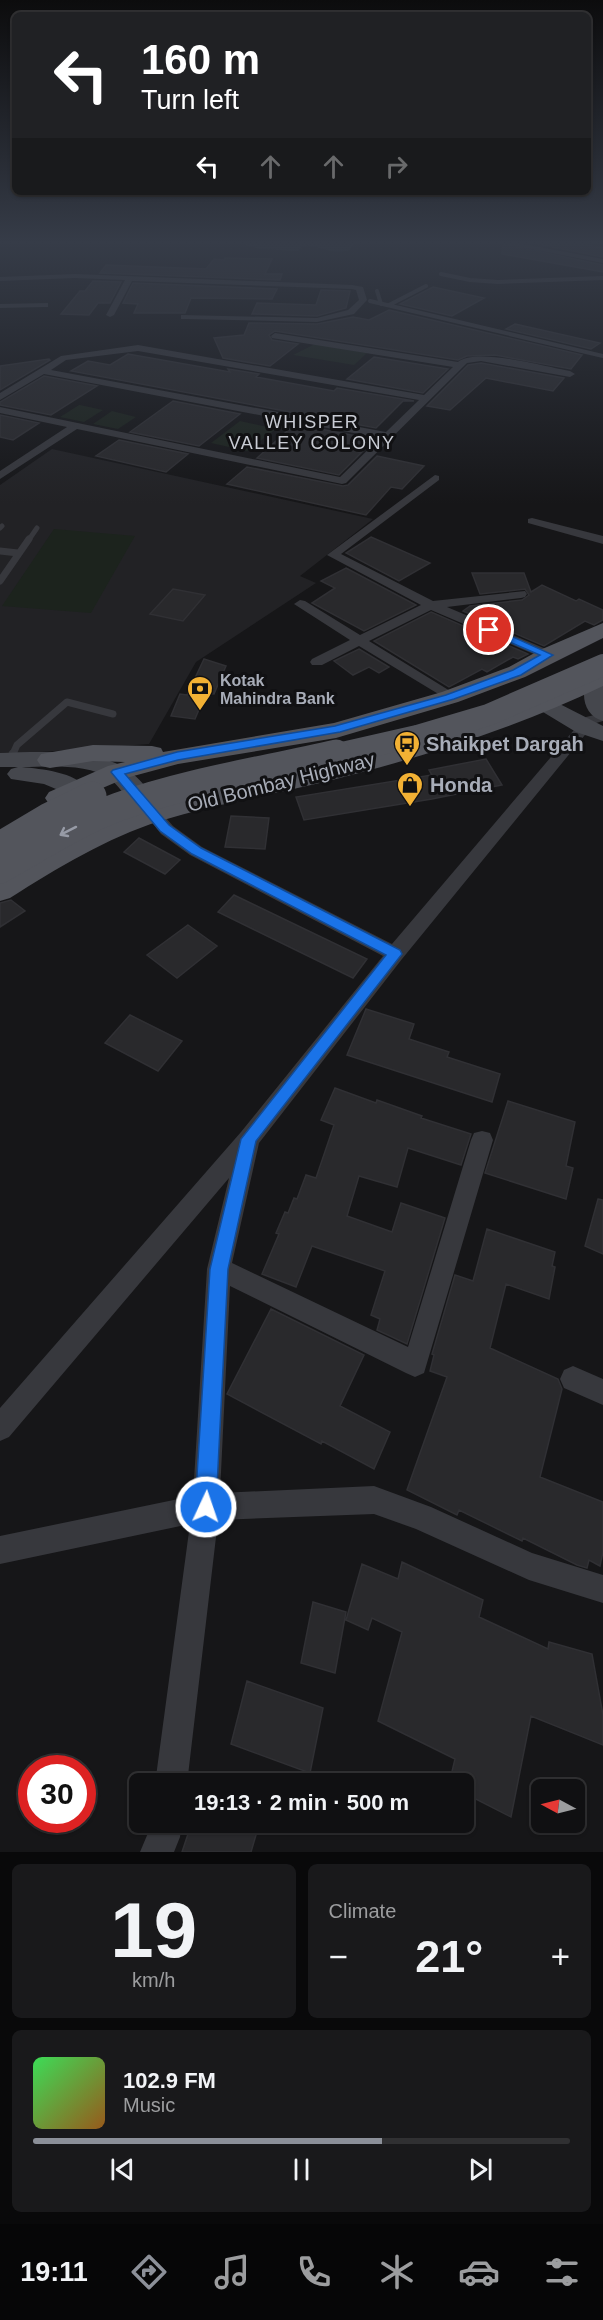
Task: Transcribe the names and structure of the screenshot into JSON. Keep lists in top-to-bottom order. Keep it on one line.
{"streets":{"main road":["Old Bombay Highway"]},"districts":["WHISPER VALLEY COLONY"],"places":{"bank":["Kotak Mahindra Bank"],"bus stop":["Shaikpet Dargah"],"shop":["Honda"]},"north":"left","page":{"turn":["160 m","Turn left"],"limit":"30","trip":"19:13 · 2 min · 500 m","tile":[["19","km/h"],"Climate"],"heat":["−","21°","+"],"song":["102.9 FM","Music"],"tabs":"19:11"}}
